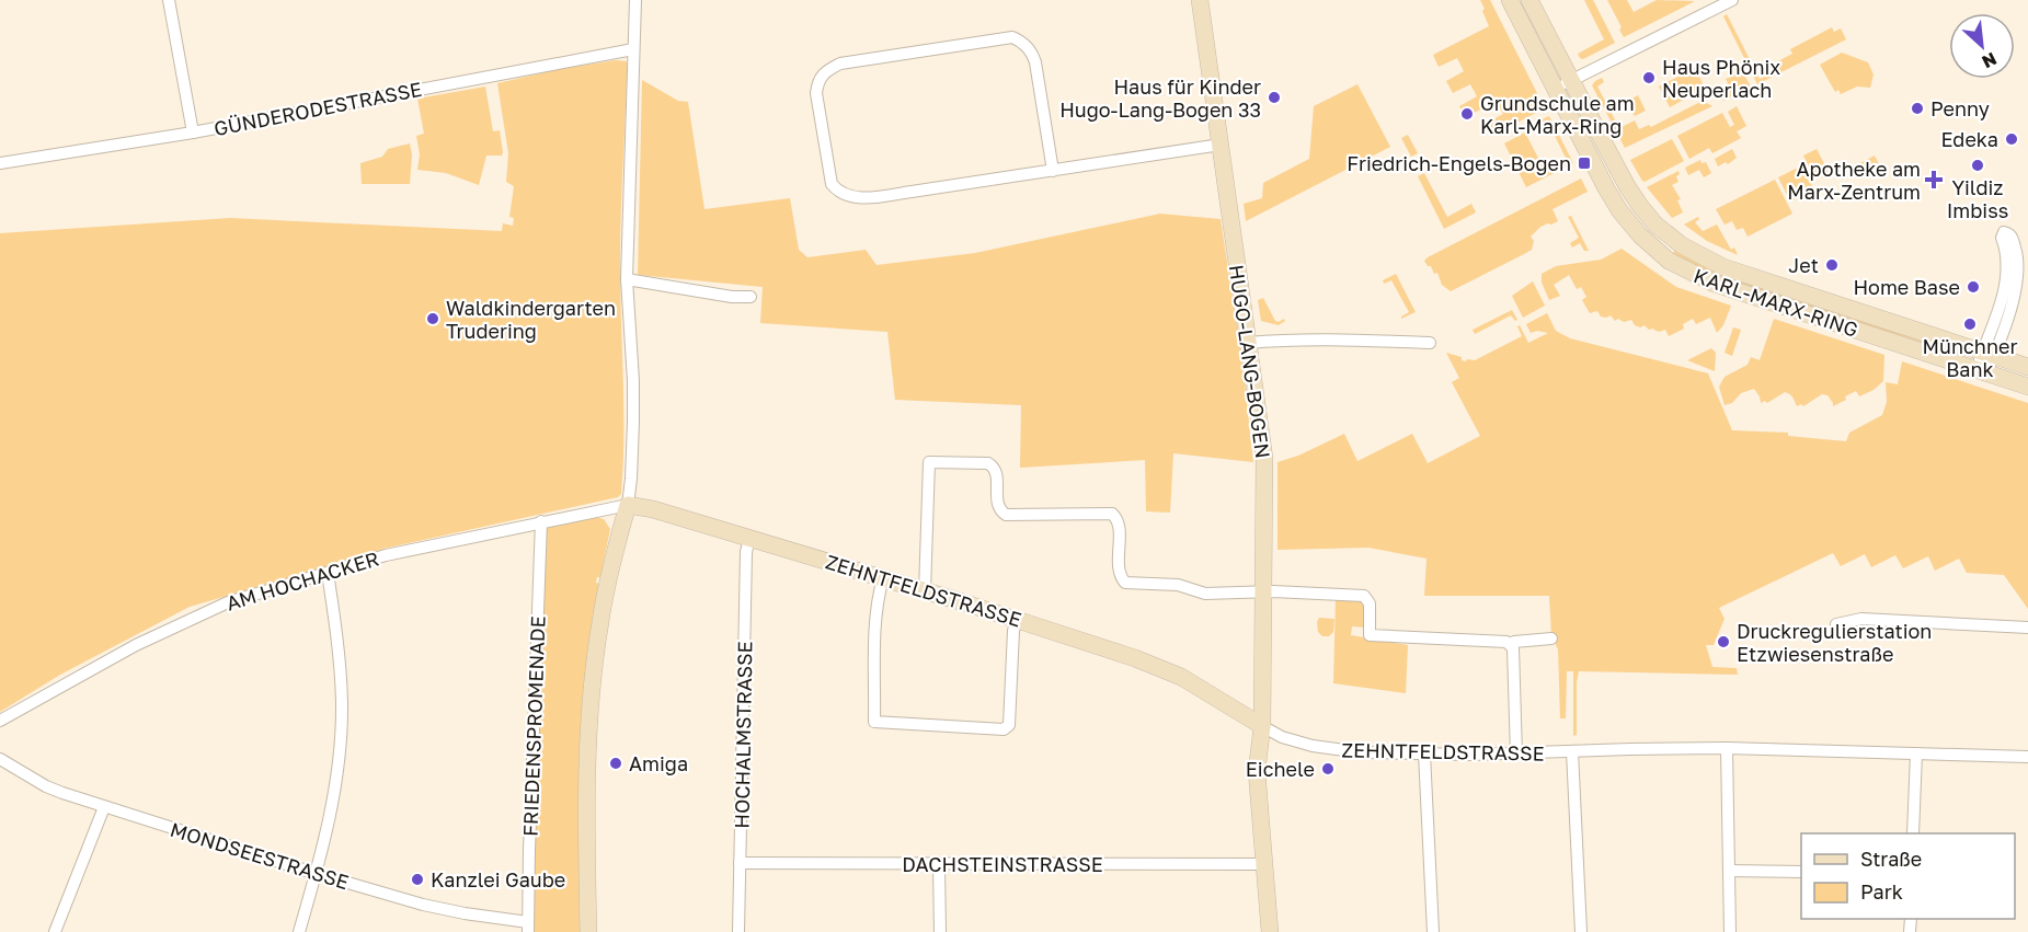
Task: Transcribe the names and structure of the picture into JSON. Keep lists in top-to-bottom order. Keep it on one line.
{"streets":{"street":["GÜNDERODESTRASSE","KARL-MARX-RING","HUGO-LANG-BOGEN","AM HOCHACKER","ZEHNTFELDSTRASSE","FRIEDENSPROMENADE","HOCHALMSTRASSE","MONDSEESTRASSE","DACHSTEINSTRASSE"]},"crossings":[["HUGO-LANG-BOGEN","ZEHNTFELDSTRASSE"],["HUGO-LANG-BOGEN","DACHSTEINSTRASSE"],["AM HOCHACKER","ZEHNTFELDSTRASSE"],["AM HOCHACKER","FRIEDENSPROMENADE"],["ZEHNTFELDSTRASSE","HOCHALMSTRASSE"],["FRIEDENSPROMENADE","MONDSEESTRASSE"],["HOCHALMSTRASSE","DACHSTEINSTRASSE"]],"places":{"other":["Haus Phönix Neuperlach","Haus für Kinder Hugo-Lang-Bogen 33","Penny","Grundschule am Karl-Marx-Ring","Edeka","Yildiz Imbiss","Jet","Home Base","Waldkindergarten Trudering","Münchner Bank","Druckregulierstation Etzwiesenstraße","Amiga","Eichele","Kanzlei Gaube"],"transit":["Friedrich-Engels-Bogen"],"health":["Apotheke am Marx-Zentrum"]},"legend":["Straße","Park"],"north":"bottom right"}
